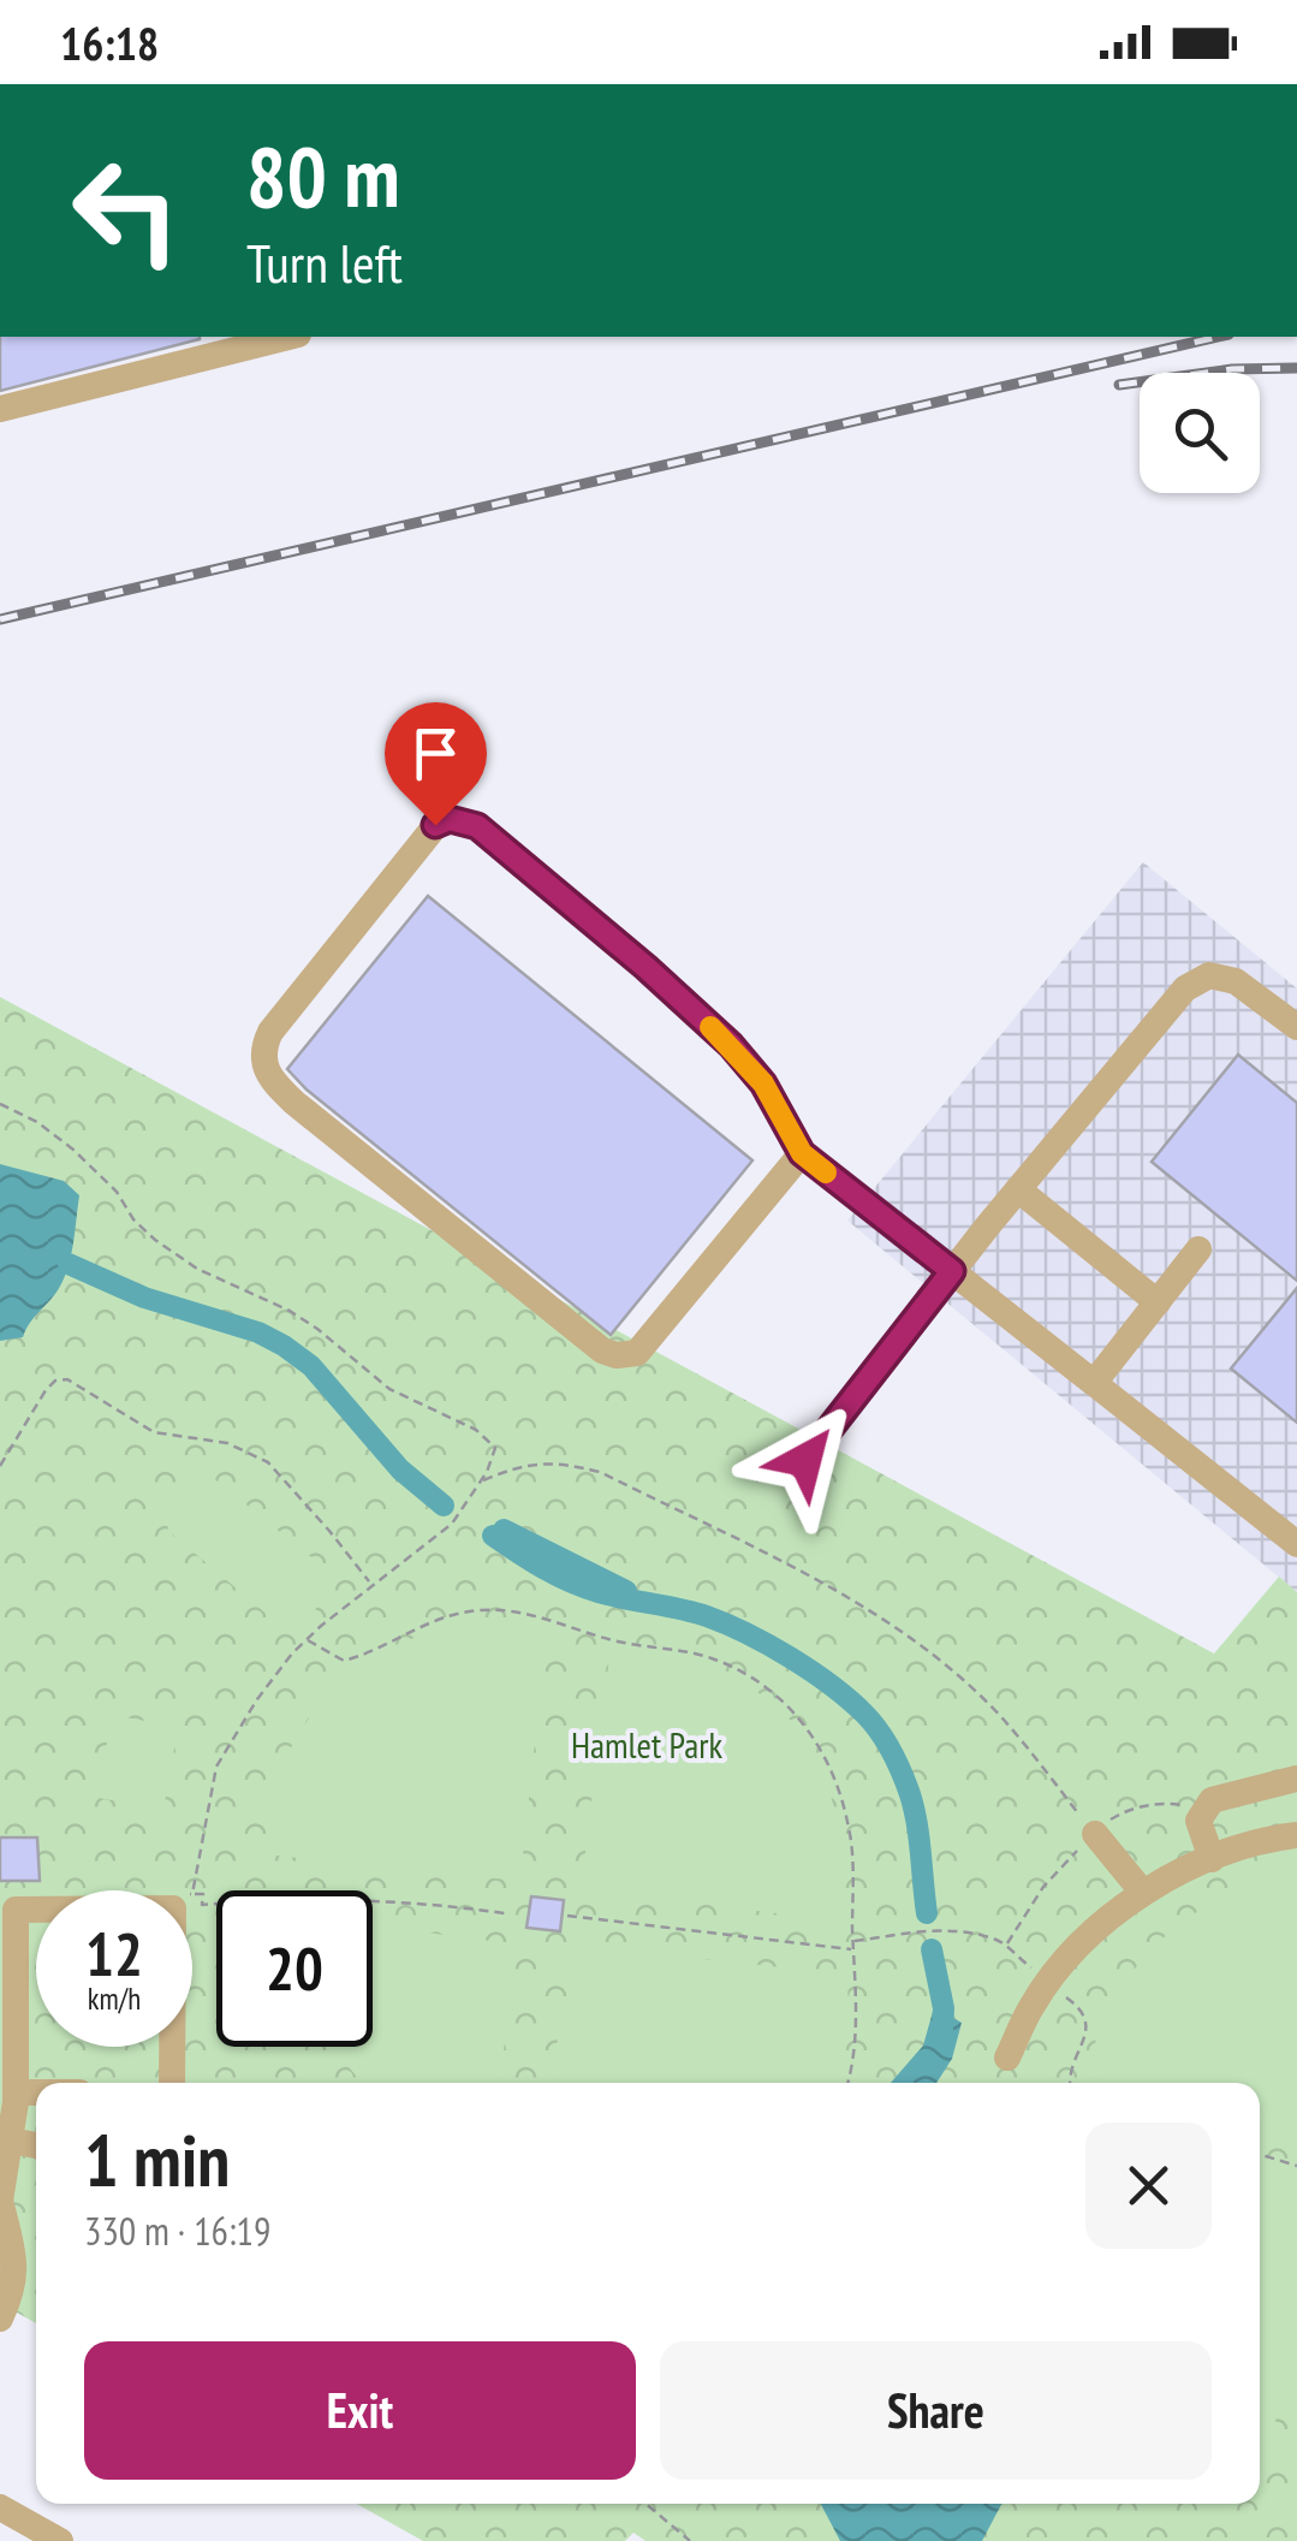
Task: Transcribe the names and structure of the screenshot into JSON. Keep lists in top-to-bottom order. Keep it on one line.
{"parks":["Hamlet Park"],"page":{"status":"16:18","turn":["80 m","Turn left"],"speed":"12 km/h","limit":"20","heading":["1 min","330 m · 16:19"],"buttons":["Exit","Share"]}}
